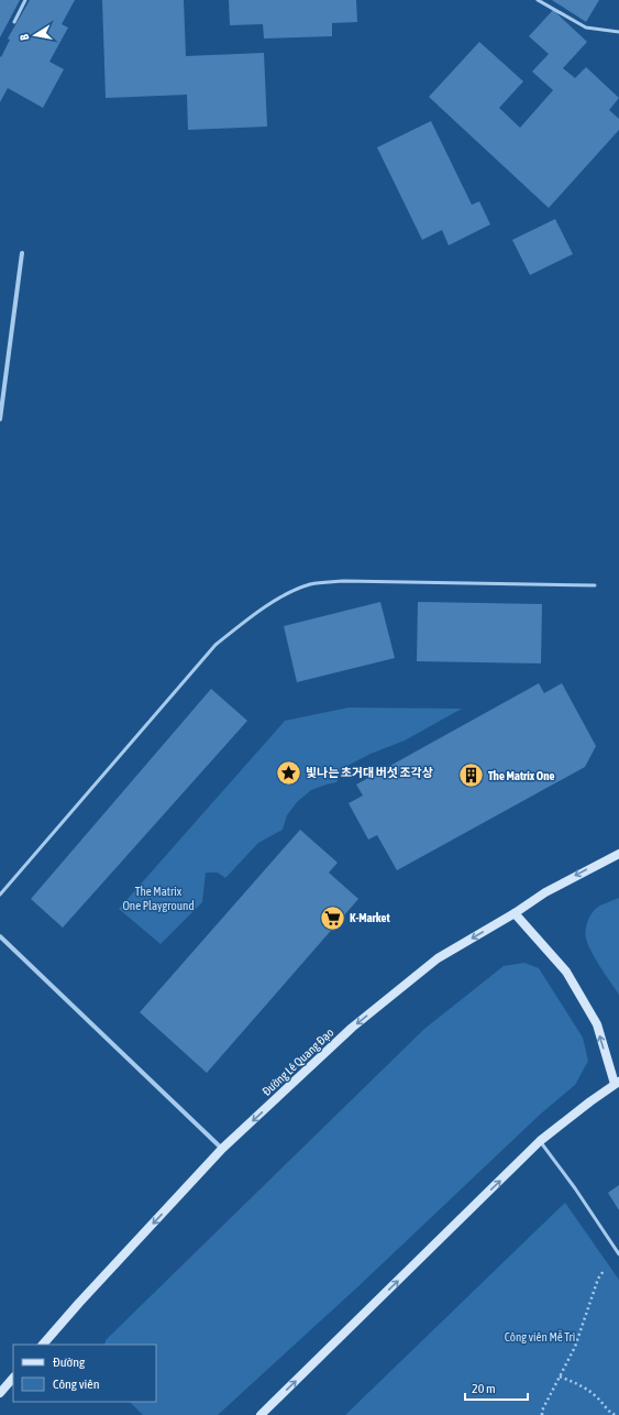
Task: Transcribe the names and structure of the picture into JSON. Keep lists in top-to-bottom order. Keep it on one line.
{"streets":{"main road":["Đường Lê Quang Đạo"]},"one_way":["Đường Lê Quang Đạo"],"parks":["The Matrix One Playground","Công viên Mễ Trì"],"places":{"place":["빛나는 초거대 버섯 조각상"],"building":["The Matrix One"],"supermarket":["K-Market"]},"legend":["Đường","Công viên"],"scale_bar":"20 m","north":"left"}
